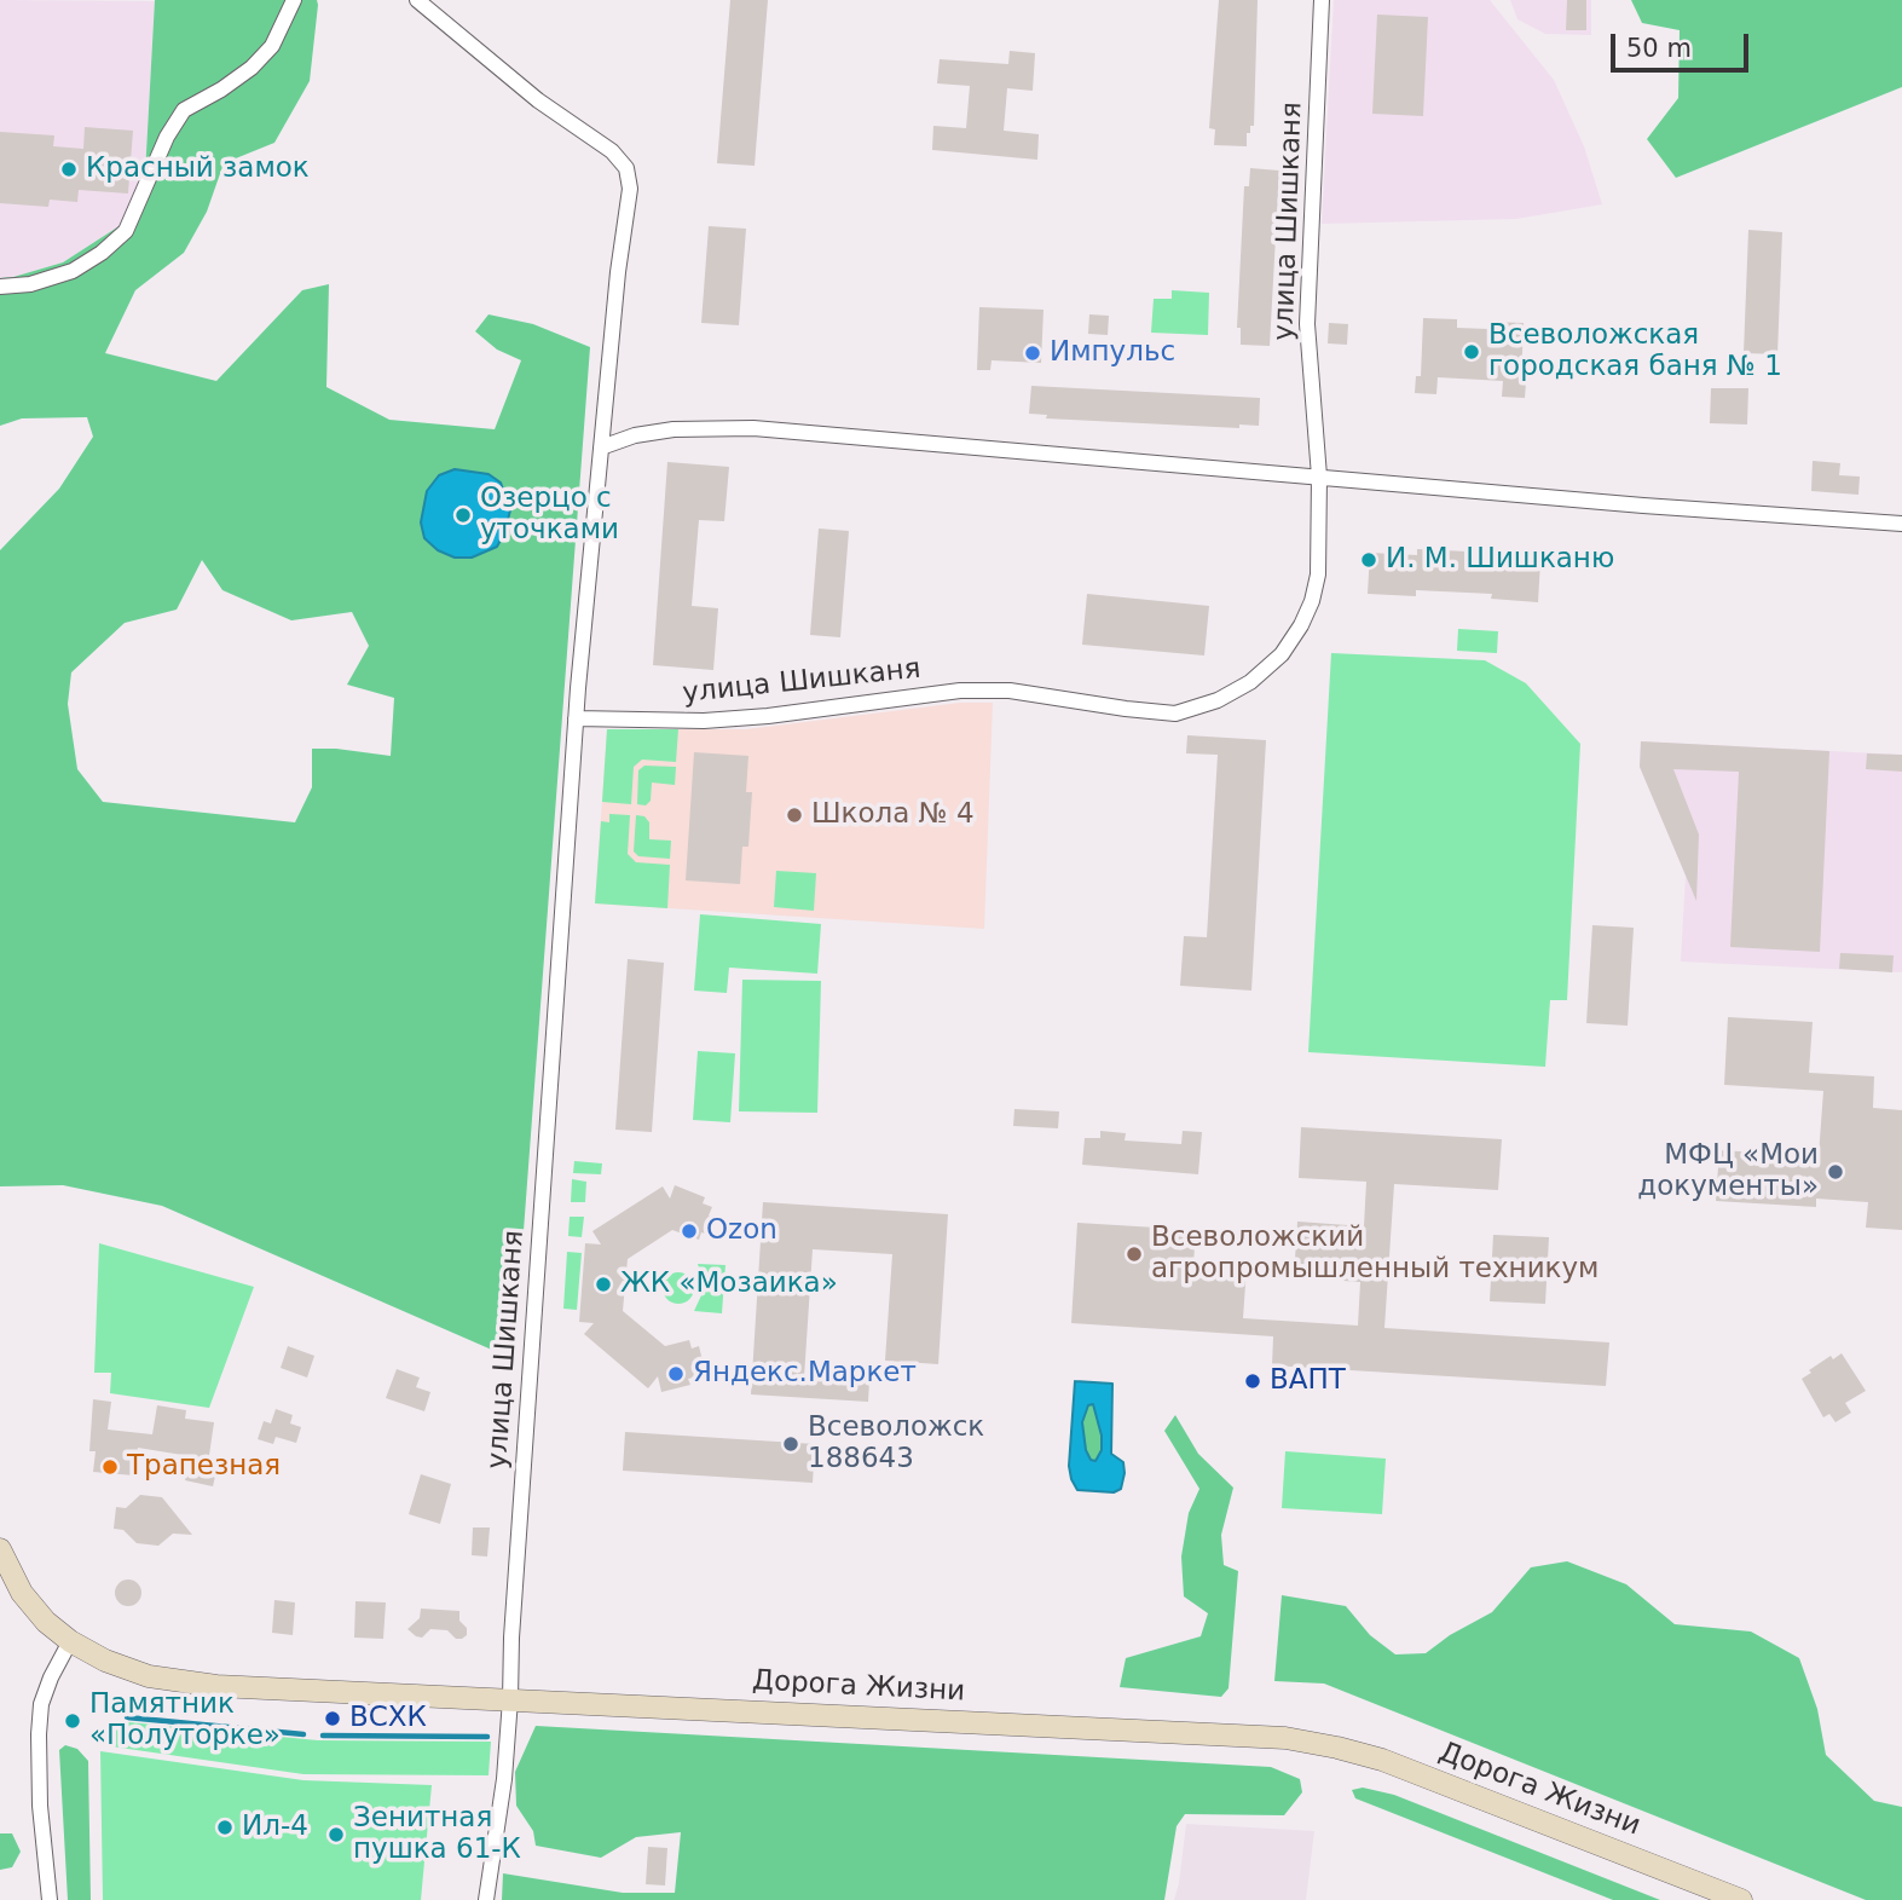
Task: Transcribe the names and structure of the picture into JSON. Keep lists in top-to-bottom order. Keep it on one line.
{"streets":{"main road":["Дорога Жизни"],"street":["улица Шишканя"]},"crossings":[["улица Шишканя","Дорога Жизни"]],"places":["Красный замок","Всеволожская городская баня № 1","Импульс","Озерцо с уточками","И. М. Шишканю","Школа № 4","МФЦ «Мои документы»","Ozon","Всеволожский агропромышленный техникум","ЖК «Мозаика»","Яндекс.Маркет","ВАПТ","Всеволожск 188643","Трапезная","ВСХК","Памятник «Полуторке»","Ил-4","Зенитная пушка 61-К"],"scale_bar":"50 m"}
